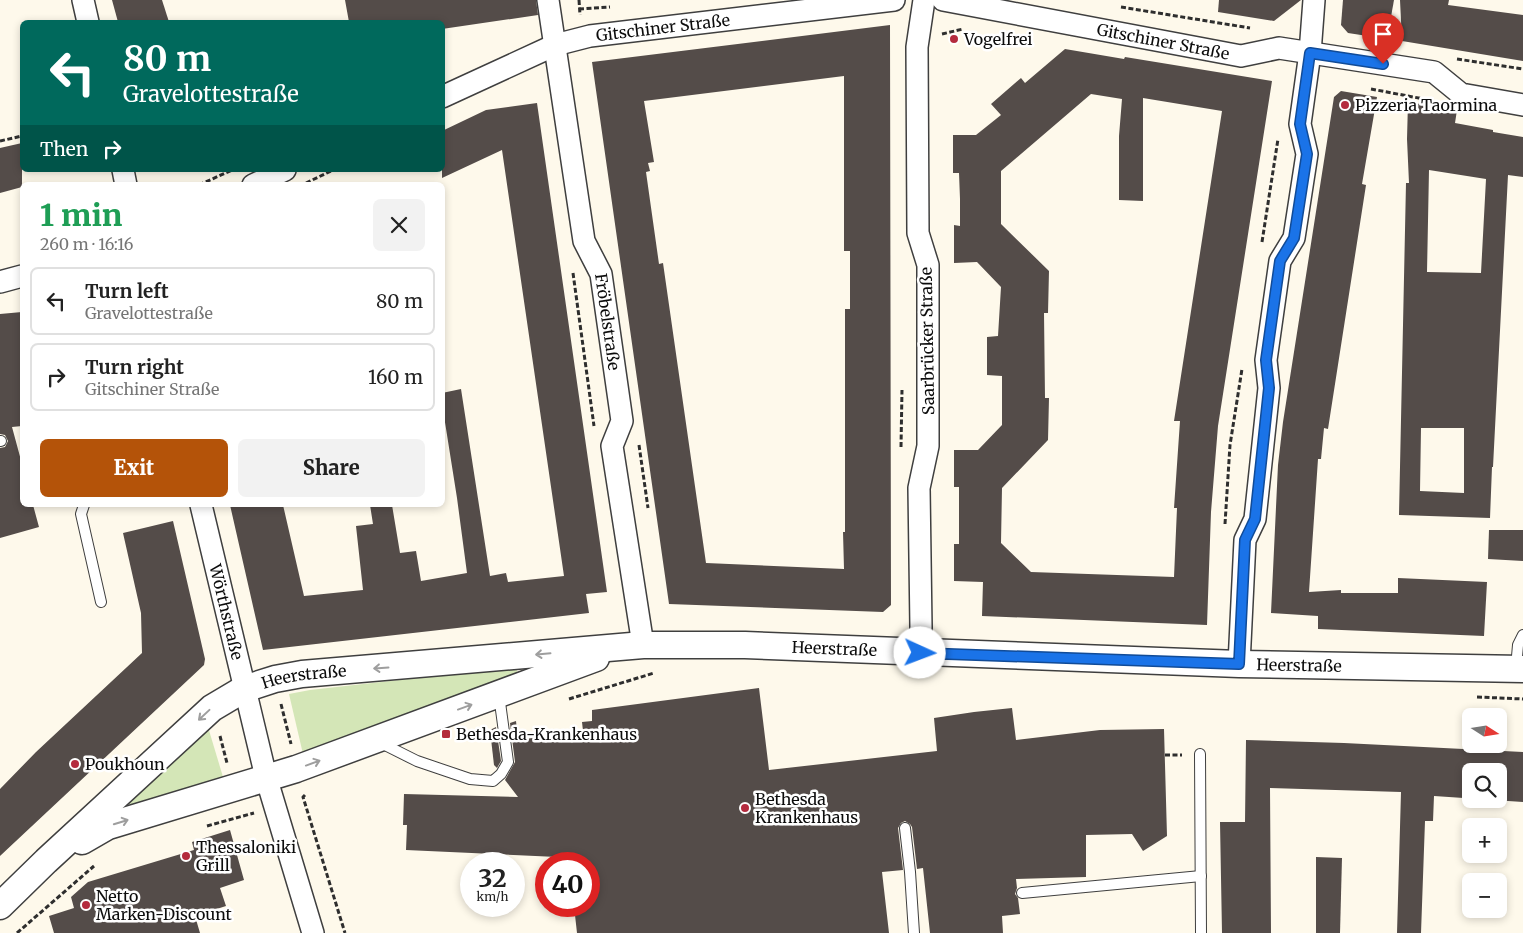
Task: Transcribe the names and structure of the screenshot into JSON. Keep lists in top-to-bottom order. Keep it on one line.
{"streets":{"street":["Gitschiner Straße","Fröbelstraße","Saarbrücker Straße","Wörthstraße","Heerstraße"]},"crossings":[["Gitschiner Straße","Fröbelstraße"],["Fröbelstraße","Heerstraße"],["Saarbrücker Straße","Heerstraße"],["Wörthstraße","Heerstraße"]],"places":{"other":["Vogelfrei","Pizzeria Taormina","Poukhoun","Bethesda Krankenhaus","Thessaloniki Grill","Netto Marken-Discount"],"transit":["Bethesda-Krankenhaus"]},"north":"right","page":{"turn":["80 m","Gravelottestraße"],"then":"Then","heading":["1 min","260 m · 16:16"],"list":[{"name":"Turn left","note":"Gravelottestraße","value":"80 m"},{"name":"Turn right","note":"Gitschiner Straße","value":"160 m"}],"buttons":["Exit","Share"],"map_buttons":["+","−"],"speed":"32 km/h","limit":"40"}}
